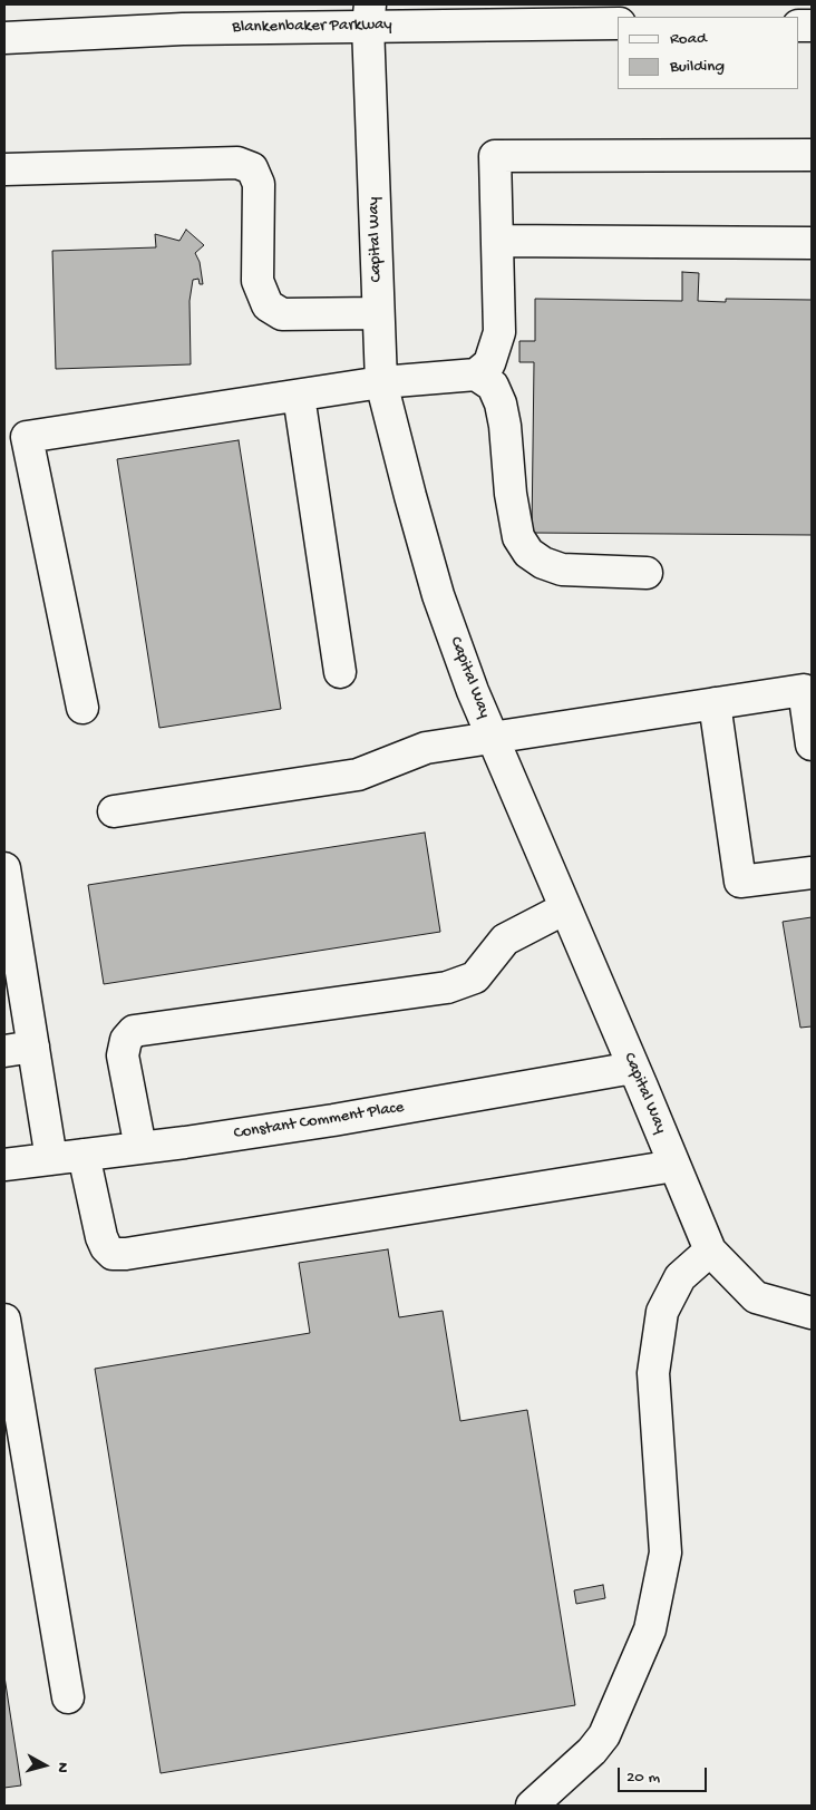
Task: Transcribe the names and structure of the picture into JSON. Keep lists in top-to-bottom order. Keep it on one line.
{"streets":{"street":["Blankenbaker Parkway","Capital Way","Constant Comment Place"]},"crossings":[["Blankenbaker Parkway","Capital Way"],["Capital Way","Constant Comment Place"]],"legend":["Road","Building"],"scale_bar":"20 m","north":"right"}
